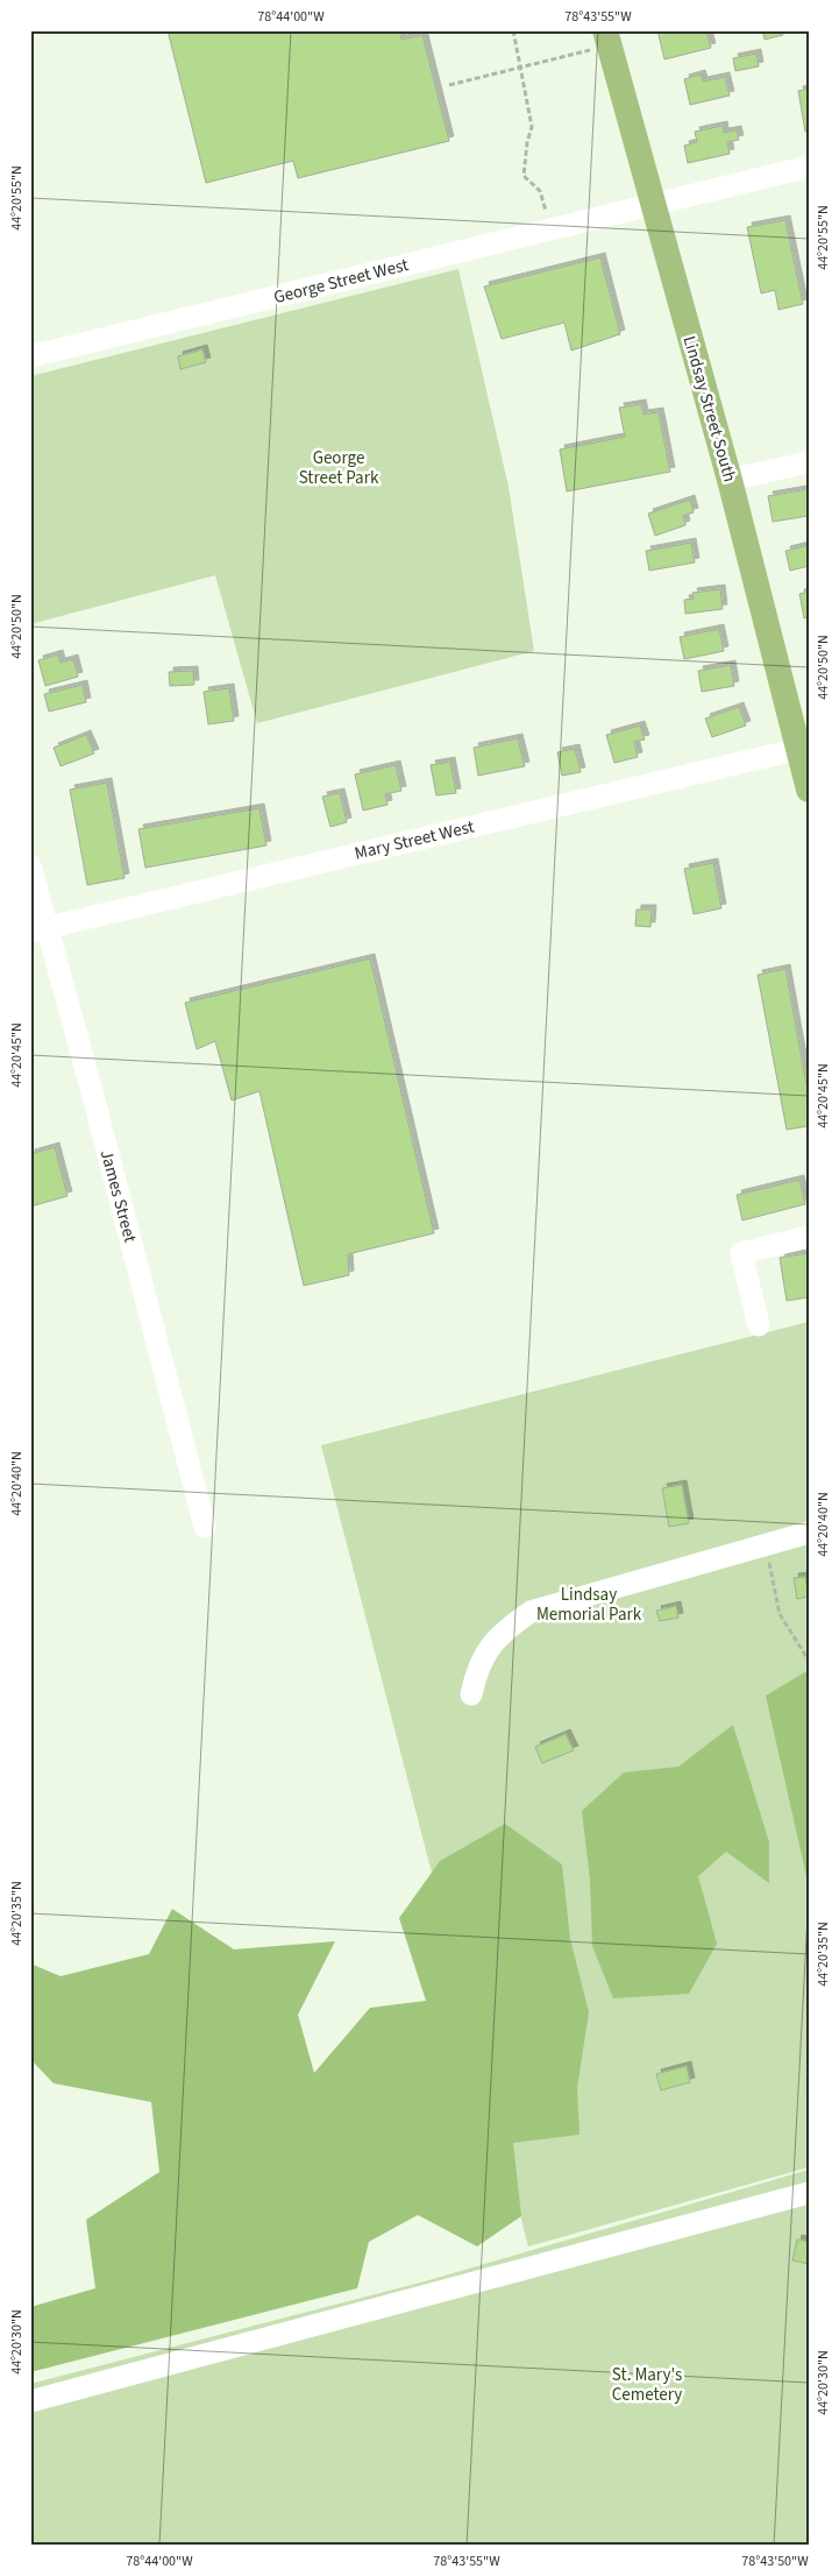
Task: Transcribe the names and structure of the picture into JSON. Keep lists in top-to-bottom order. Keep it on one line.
{"streets":{"main road":["Lindsay Street South"],"street":["George Street West","Mary Street West","James Street"]},"crossings":[["George Street West","Lindsay Street South"],["Lindsay Street South","Mary Street West"],["Mary Street West","James Street"]],"parks":["George Street Park","Lindsay Memorial Park","St. Mary's Cemetery"],"coordinates":["78°44'00\"W","78°43'55\"W","44°20'55\"N","44°20'50\"N","44°20'45\"N","44°20'40\"N","44°20'35\"N","44°20'30\"N","78°43'50\"W"]}
